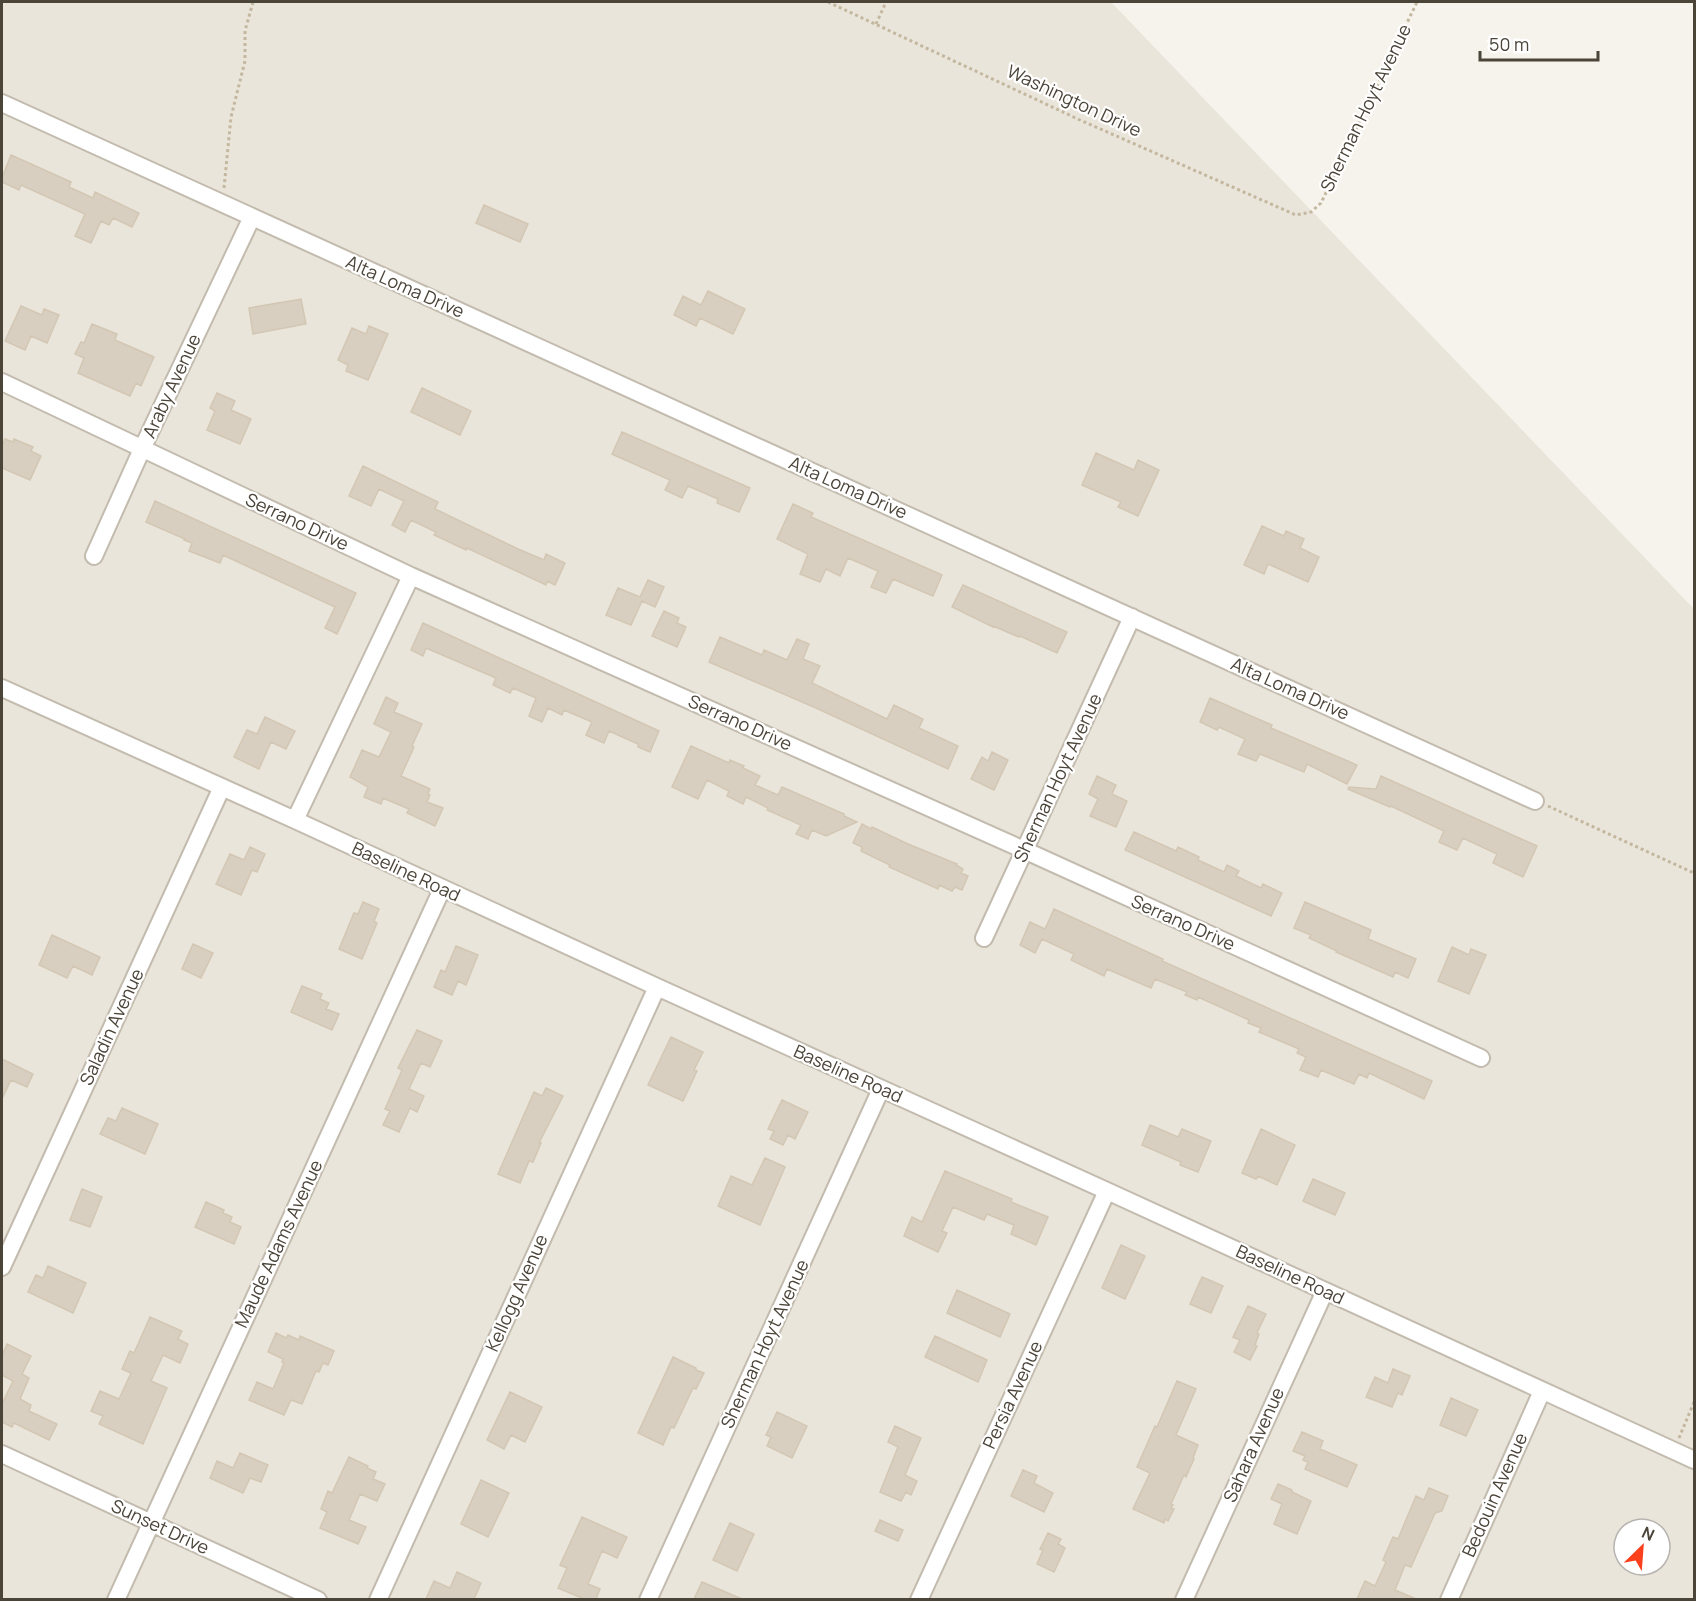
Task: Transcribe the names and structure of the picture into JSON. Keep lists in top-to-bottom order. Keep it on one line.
{"streets":{"street":["Sherman Hoyt Avenue","Alta Loma Drive","Araby Avenue","Serrano Drive","Baseline Road","Saladin Avenue","Maude Adams Avenue","Kellogg Avenue","Persia Avenue","Sahara Avenue","Bedouin Avenue","Sunset Drive"],"path":["Washington Drive"]},"crossings":[["Washington Drive","Sherman Hoyt Avenue"],["Sherman Hoyt Avenue","Alta Loma Drive"],["Sherman Hoyt Avenue","Serrano Drive"],["Sherman Hoyt Avenue","Baseline Road"],["Alta Loma Drive","Araby Avenue"],["Araby Avenue","Serrano Drive"],["Baseline Road","Saladin Avenue"],["Baseline Road","Maude Adams Avenue"],["Baseline Road","Kellogg Avenue"],["Baseline Road","Persia Avenue"],["Baseline Road","Sahara Avenue"],["Baseline Road","Bedouin Avenue"],["Maude Adams Avenue","Sunset Drive"]],"scale_bar":"50 m","north":"top right"}
